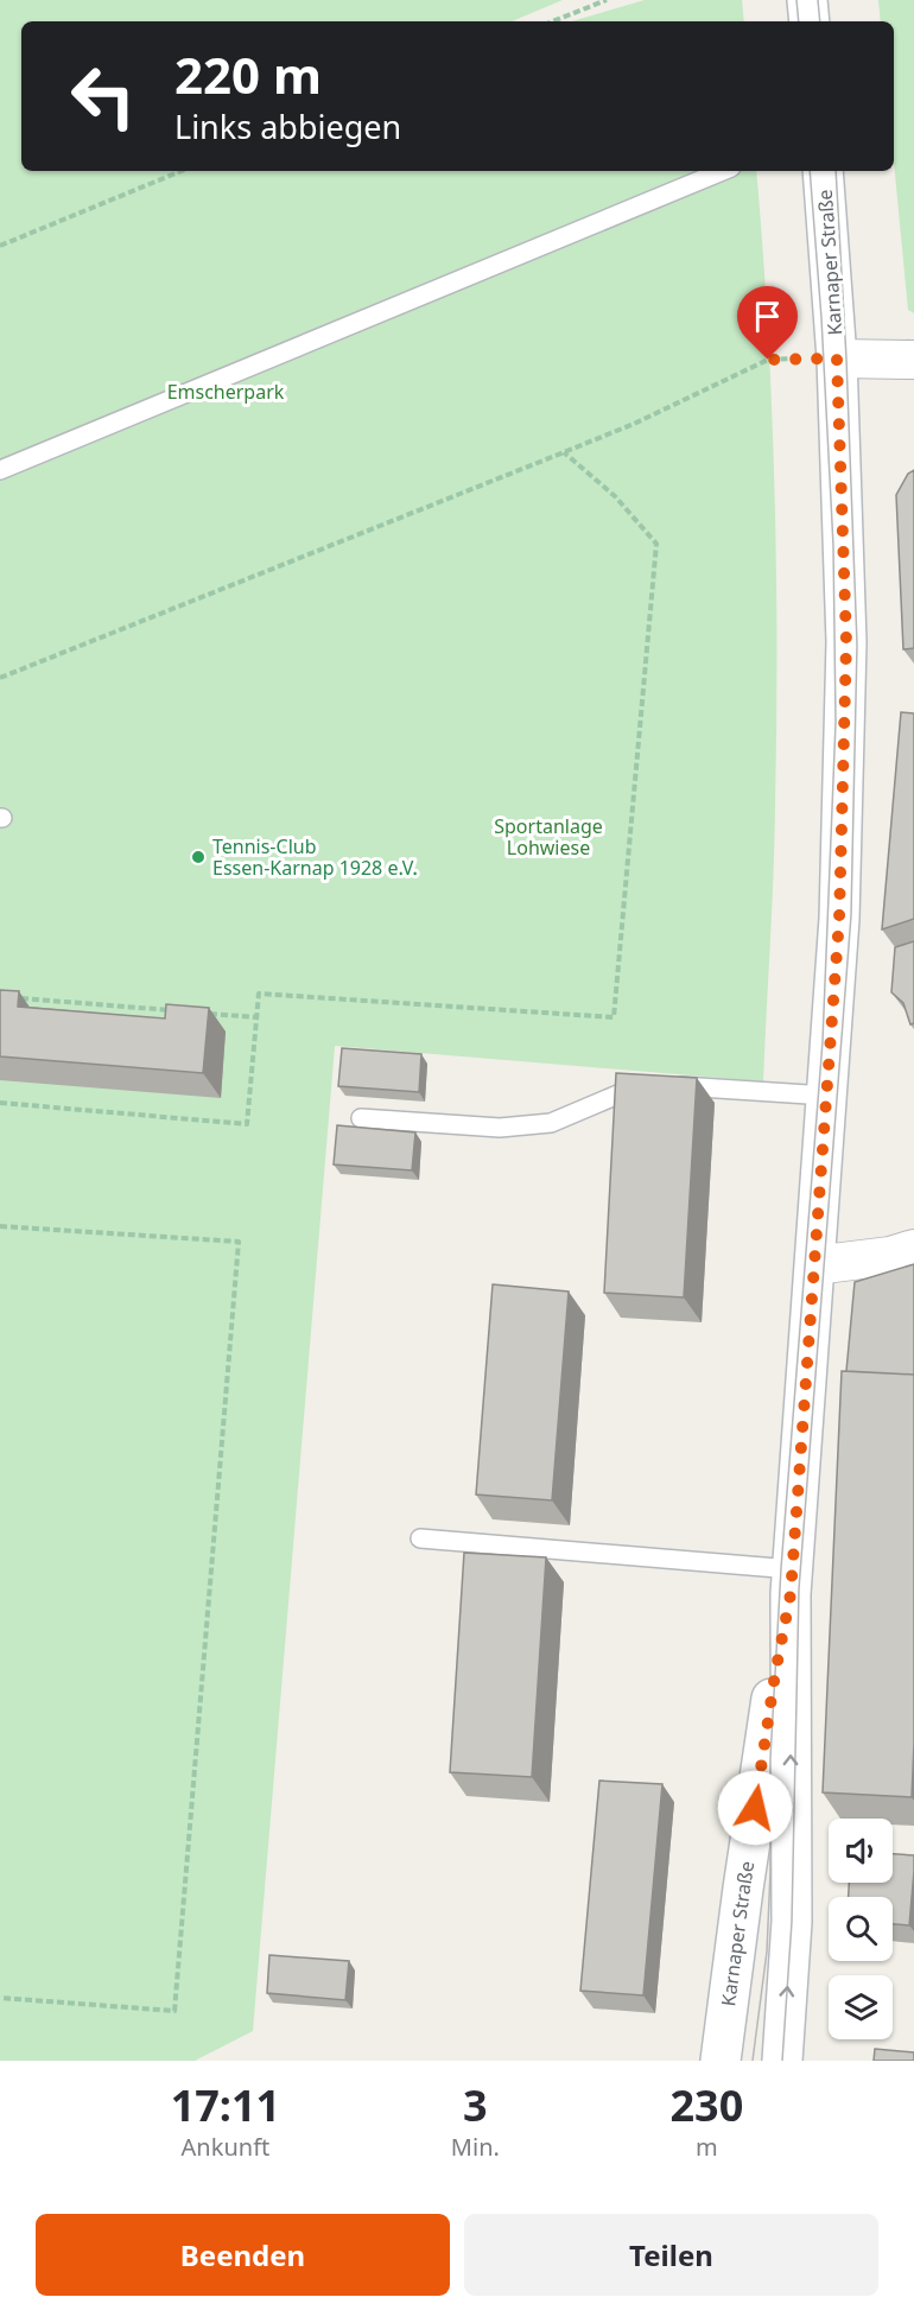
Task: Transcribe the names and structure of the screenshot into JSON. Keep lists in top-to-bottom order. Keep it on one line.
{"streets":{"main road":["Karnaper Straße"]},"parks":["Emscherpark","Sportanlage Lohwiese"],"places":["Tennis-Club Essen-Karnap 1928 e.V."],"page":{"turn":["220 m","Links abbiegen"],"eta":["17:11","Ankunft","3","Min.","230","m"],"buttons":["Beenden","Teilen"]}}
